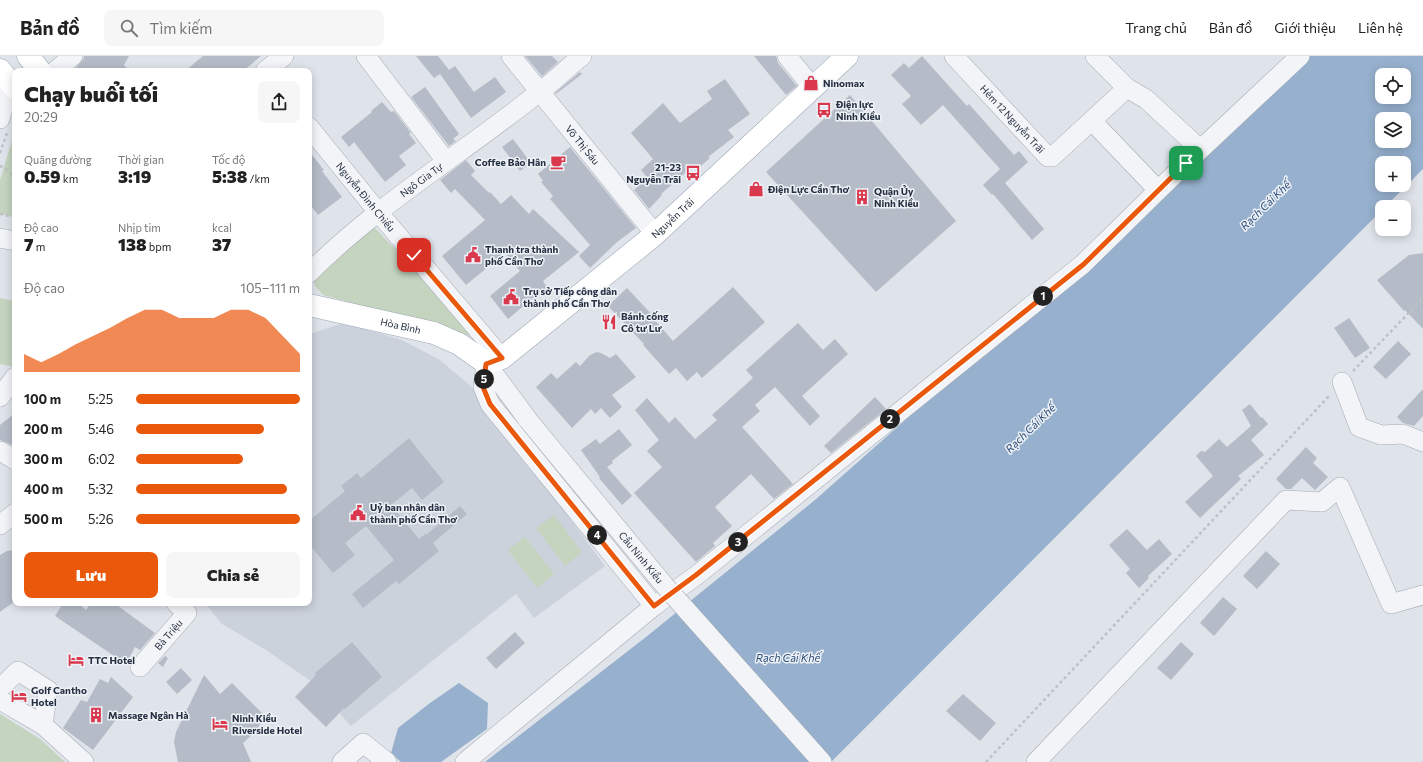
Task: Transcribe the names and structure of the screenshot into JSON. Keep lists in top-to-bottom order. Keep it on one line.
{"streets":{"main road":["Nguyễn Trãi","Hòa Bình"],"street":["Hẻm 12 Nguyễn Trãi","Võ Thị Sáu","Ngô Gia Tự","Nguyễn Đình Chiểu","Cầu Ninh Kiều","Bà Triệu"]},"crossings":[["Võ Thị Sáu","Ngô Gia Tự"],["Võ Thị Sáu","Nguyễn Trãi"],["Ngô Gia Tự","Nguyễn Đình Chiểu"],["Nguyễn Đình Chiểu","Nguyễn Trãi"],["Nguyễn Đình Chiểu","Hòa Bình"],["Nguyễn Đình Chiểu","Cầu Ninh Kiều"],["Nguyễn Trãi","Hòa Bình"],["Nguyễn Trãi","Cầu Ninh Kiều"],["Hòa Bình","Cầu Ninh Kiều"]],"water":["Rạch Cái Khế"],"places":{"shop":["Ninomax","Điện Lực Cần Thơ"],"bus stop":["Điện lực Ninh Kiều","21-23 Nguyễn Trãi"],"cafe":["Coffee Bảo Hân"],"building":["Quận Ủy Ninh Kiều","Massage Ngân Hà"],"public building":["Thanh tra thành phố Cần Thơ","Trụ sở Tiếp công dân thành phố Cần Thơ","Uỷ ban nhân dân thành phố Cần Thơ"],"restaurant":["Bánh cống Cô tư Lư"],"hotel":["TTC Hotel","Golf Cantho Hotel","Ninh Kiều Riverside Hotel"]},"page":{"header":"Bản đồ","search":"Tìm kiếm","nav":["Trang chủ","Bản đồ","Giới thiệu","Liên hệ"],"map_buttons":["+","−"],"heading":["Chạy buổi tối","20:29"],"stats":[["Quãng đường","0.59 km"],["Thời gian","3:19"],["Tốc độ","5:38 /km"],["Độ cao","7 m"],["Nhịp tim","138 bpm"],["kcal","37"]],"chart":["Độ cao","105–111 m"],"pins":["1","5","2","4","3"],"list":[{"name":"100 m","note":"5:25"},{"name":"200 m","note":"5:46"},{"name":"300 m","note":"6:02"},{"name":"400 m","note":"5:32"},{"name":"500 m","note":"5:26"}],"buttons":["Lưu","Chia sẻ"]}}
